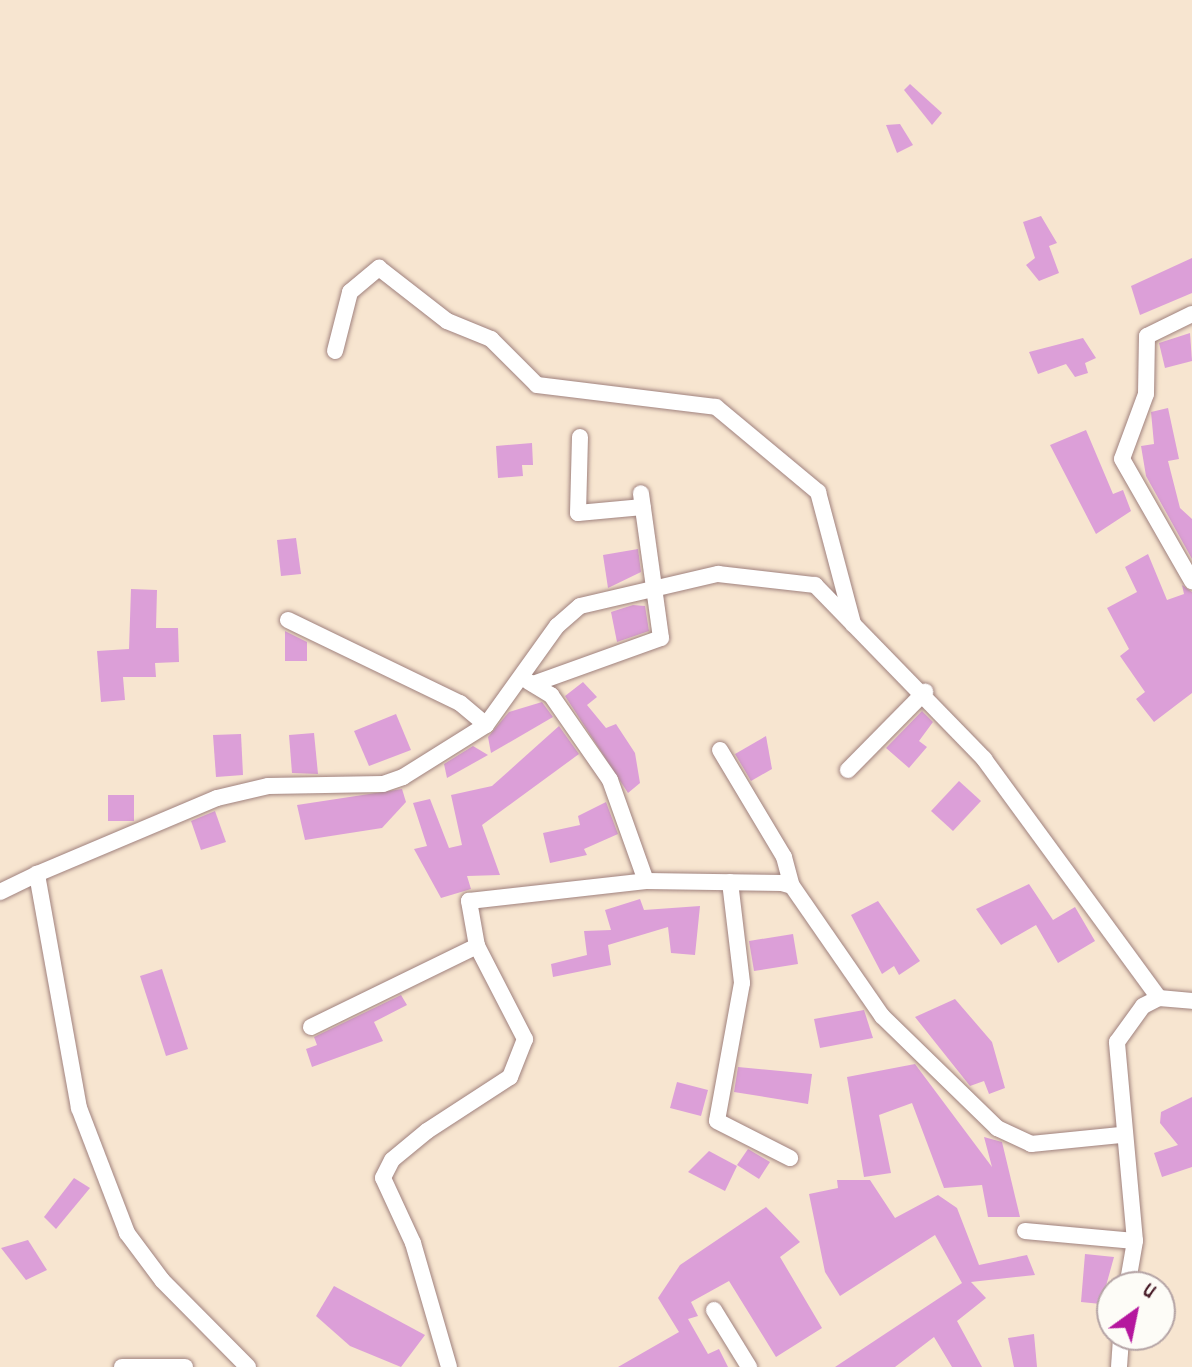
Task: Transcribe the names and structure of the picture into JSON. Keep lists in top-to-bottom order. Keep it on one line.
{"north":"top right"}
